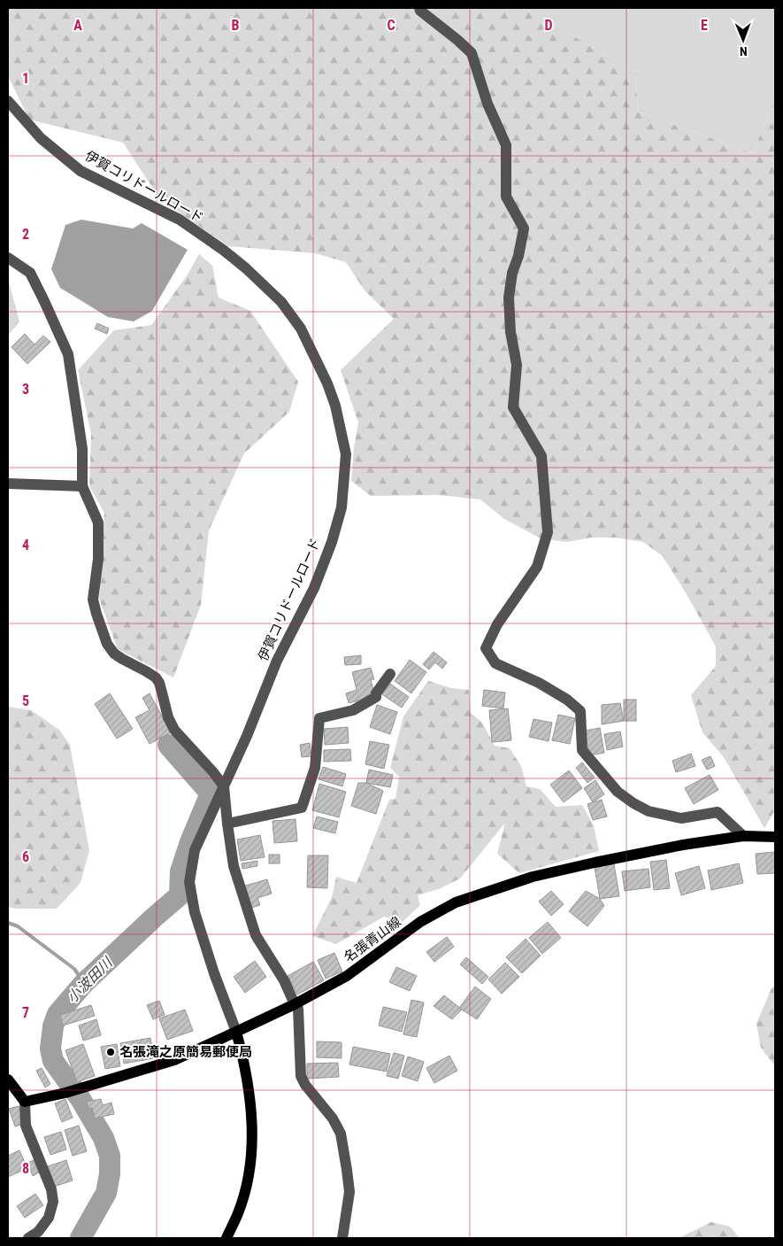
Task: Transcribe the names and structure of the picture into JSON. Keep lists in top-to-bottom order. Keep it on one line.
{"streets":{"main road":["名張青山線"],"street":["伊賀コリドールロード"]},"crossings":[["伊賀コリドールロード","名張青山線"]],"water":["小波田川"],"places":["名張滝之原簡易郵便局"],"north":"bottom","grid":{"columns":["A","B","C","D","E"],"rows":["1","2","3","4","5","6","7","8"]}}
